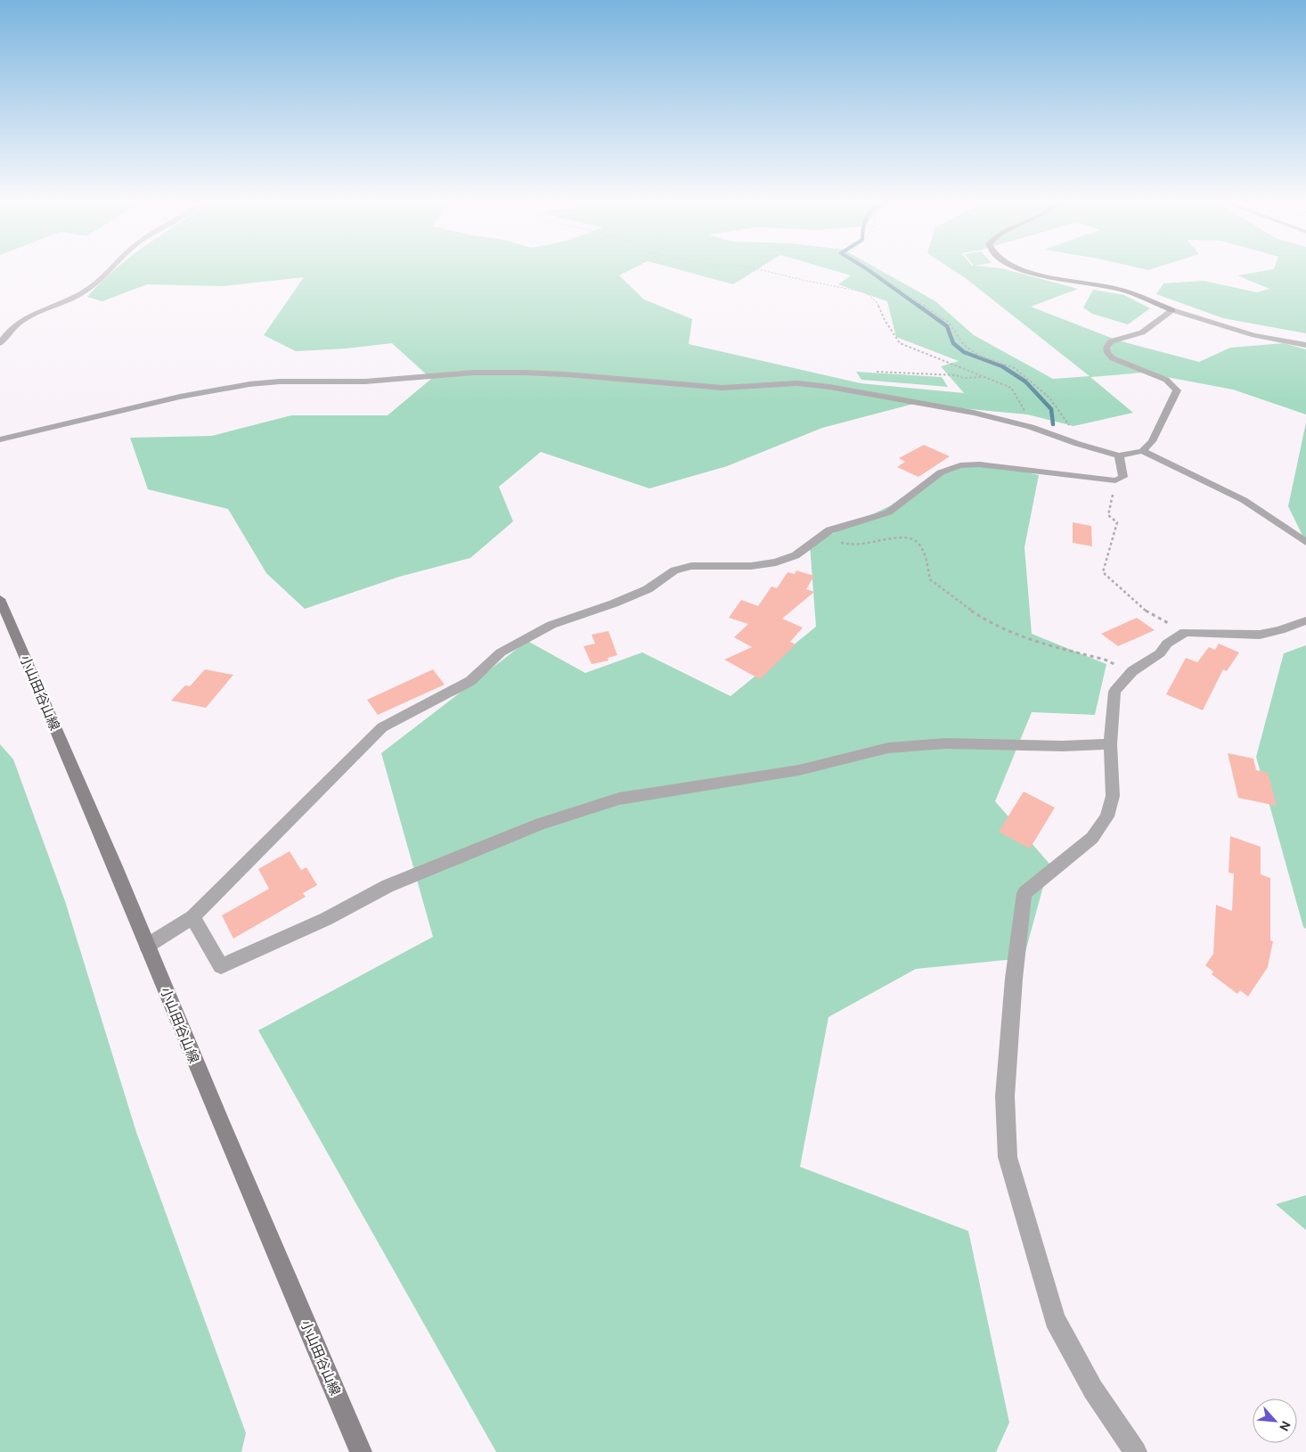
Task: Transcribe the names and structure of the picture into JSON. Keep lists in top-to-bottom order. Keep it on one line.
{"streets":{"main road":["小山田谷山線"]},"north":"bottom right"}
